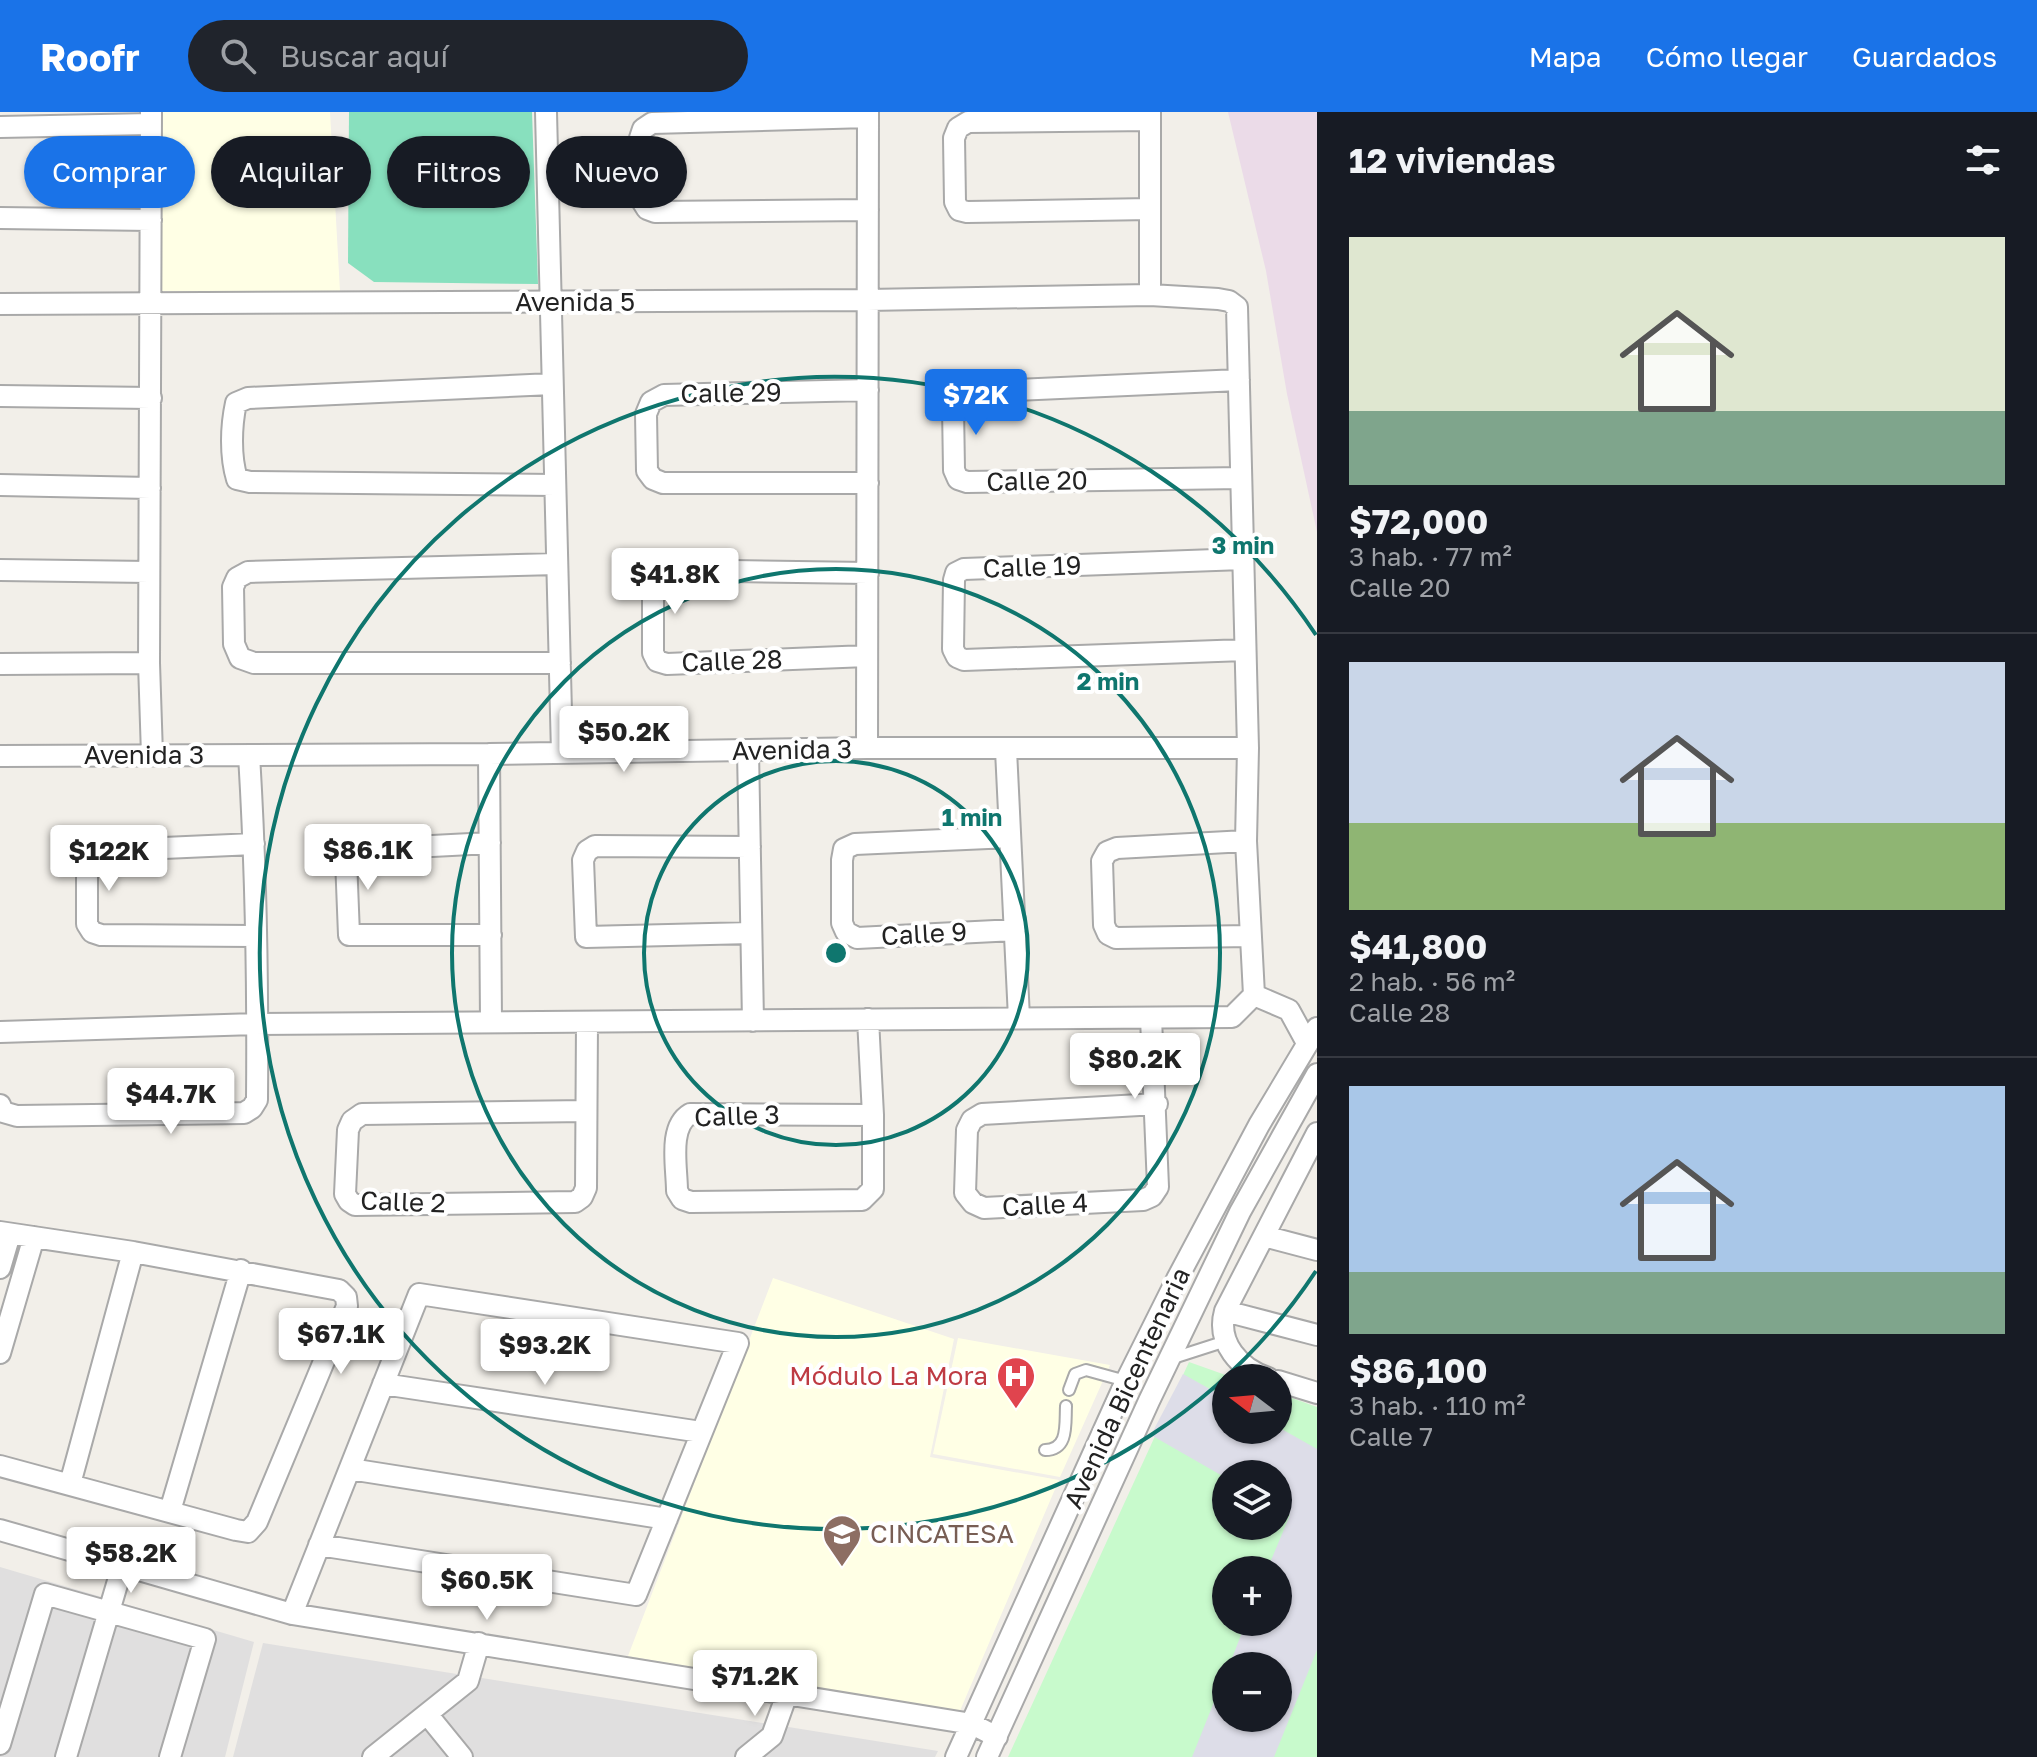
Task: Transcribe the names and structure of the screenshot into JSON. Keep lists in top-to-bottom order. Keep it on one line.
{"streets":{"street":["Avenida 5","Calle 29","Calle 20","Calle 19","Calle 28","Avenida 3","Calle 9","Calle 3","Calle 2","Calle 4","Avenida Bicentenaria"]},"crossings":[["Avenida 5","Calle 20"]],"places":{"hospital":["Módulo La Mora"],"school or university":["CINCATESA"]},"north":"left","page":{"header":"Roofr","search":"Buscar aquí","nav":["Mapa","Cómo llegar","Guardados"],"heading":"12 viviendas","chip":["Comprar","Alquilar","Filtros","Nuevo"],"list":[{"name":"$72,000","note":"3 hab. · 77 m² · Calle 20"},{"name":"$41,800","note":"2 hab. · 56 m² · Calle 28"},{"name":"$86,100","note":"3 hab. · 110 m² · Calle 7"}],"price":["$72K","$41.8K","$50.2K","$86.1K","$122K","$80.2K","$44.7K","$67.1K","$93.2K","$58.2K","$60.5K","$71.2K"],"map_buttons":["+","−"]},"rings":["3 min","2 min","1 min"]}
